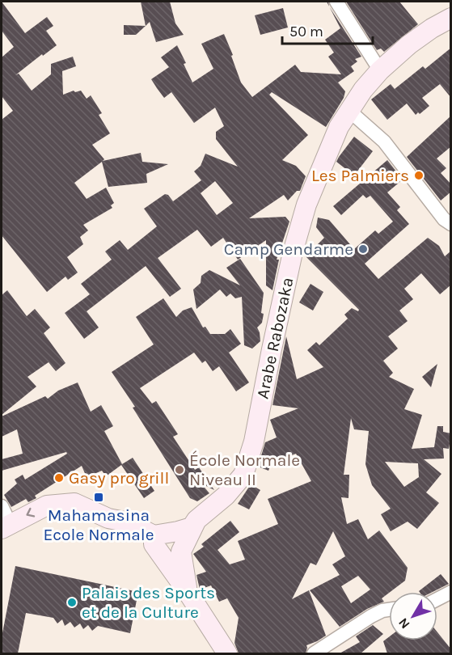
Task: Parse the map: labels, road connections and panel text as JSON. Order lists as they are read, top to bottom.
{
  "streets": {
    "street": ["Arabe Rabozaka"]
  },
  "places": {
    "other": [
      "Les Palmiers",
      "Camp Gendarme",
      "École Normale Niveau II",
      "Gasy pro grill",
      "Palais des Sports et de la Culture"
    ],
    "transit": ["Mahamasina Ecole Normale"]
  },
  "scale_bar": "50 m",
  "north": "bottom left"
}
